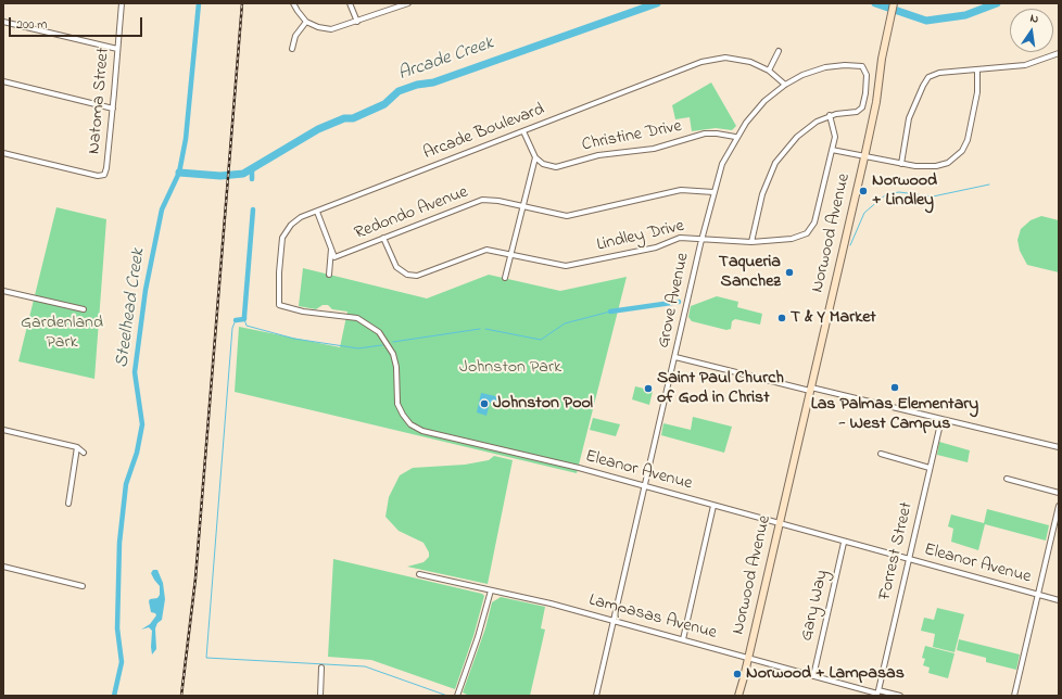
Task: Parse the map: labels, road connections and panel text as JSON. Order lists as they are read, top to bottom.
{
  "streets": {
    "main road": ["Norwood Avenue"],
    "street": [
      "Natoma Street",
      "Arcade Boulevard",
      "Christine Drive",
      "Redondo Avenue",
      "Lindley Drive",
      "Grove Avenue",
      "Eleanor Avenue",
      "Forrest Street",
      "Gary Way",
      "Lampasas Avenue"
    ]
  },
  "crossings": [
    ["Arcade Boulevard", "Grove Avenue"],
    ["Arcade Boulevard", "Eleanor Avenue"],
    ["Christine Drive", "Grove Avenue"],
    ["Redondo Avenue", "Lindley Drive"],
    ["Redondo Avenue", "Grove Avenue"],
    ["Norwood Avenue", "Eleanor Avenue"],
    ["Norwood Avenue", "Lampasas Avenue"],
    ["Lindley Drive", "Grove Avenue"],
    ["Grove Avenue", "Eleanor Avenue"],
    ["Grove Avenue", "Lampasas Avenue"],
    ["Eleanor Avenue", "Forrest Street"],
    ["Eleanor Avenue", "Gary Way"],
    ["Forrest Street", "Lampasas Avenue"],
    ["Gary Way", "Lampasas Avenue"]
  ],
  "water": ["Arcade Creek", "Steelhead Creek"],
  "parks": ["Gardenland Park", "Johnston Park"],
  "places": [
    "Norwood + Lindley",
    "Taqueria Sanchez",
    "T & Y Market",
    "Las Palmas Elementary - West Campus",
    "Saint Paul Church of God in Christ",
    "Johnston Pool",
    "Norwood + Lampasas"
  ],
  "scale_bar": "200 m",
  "north": "top"
}
